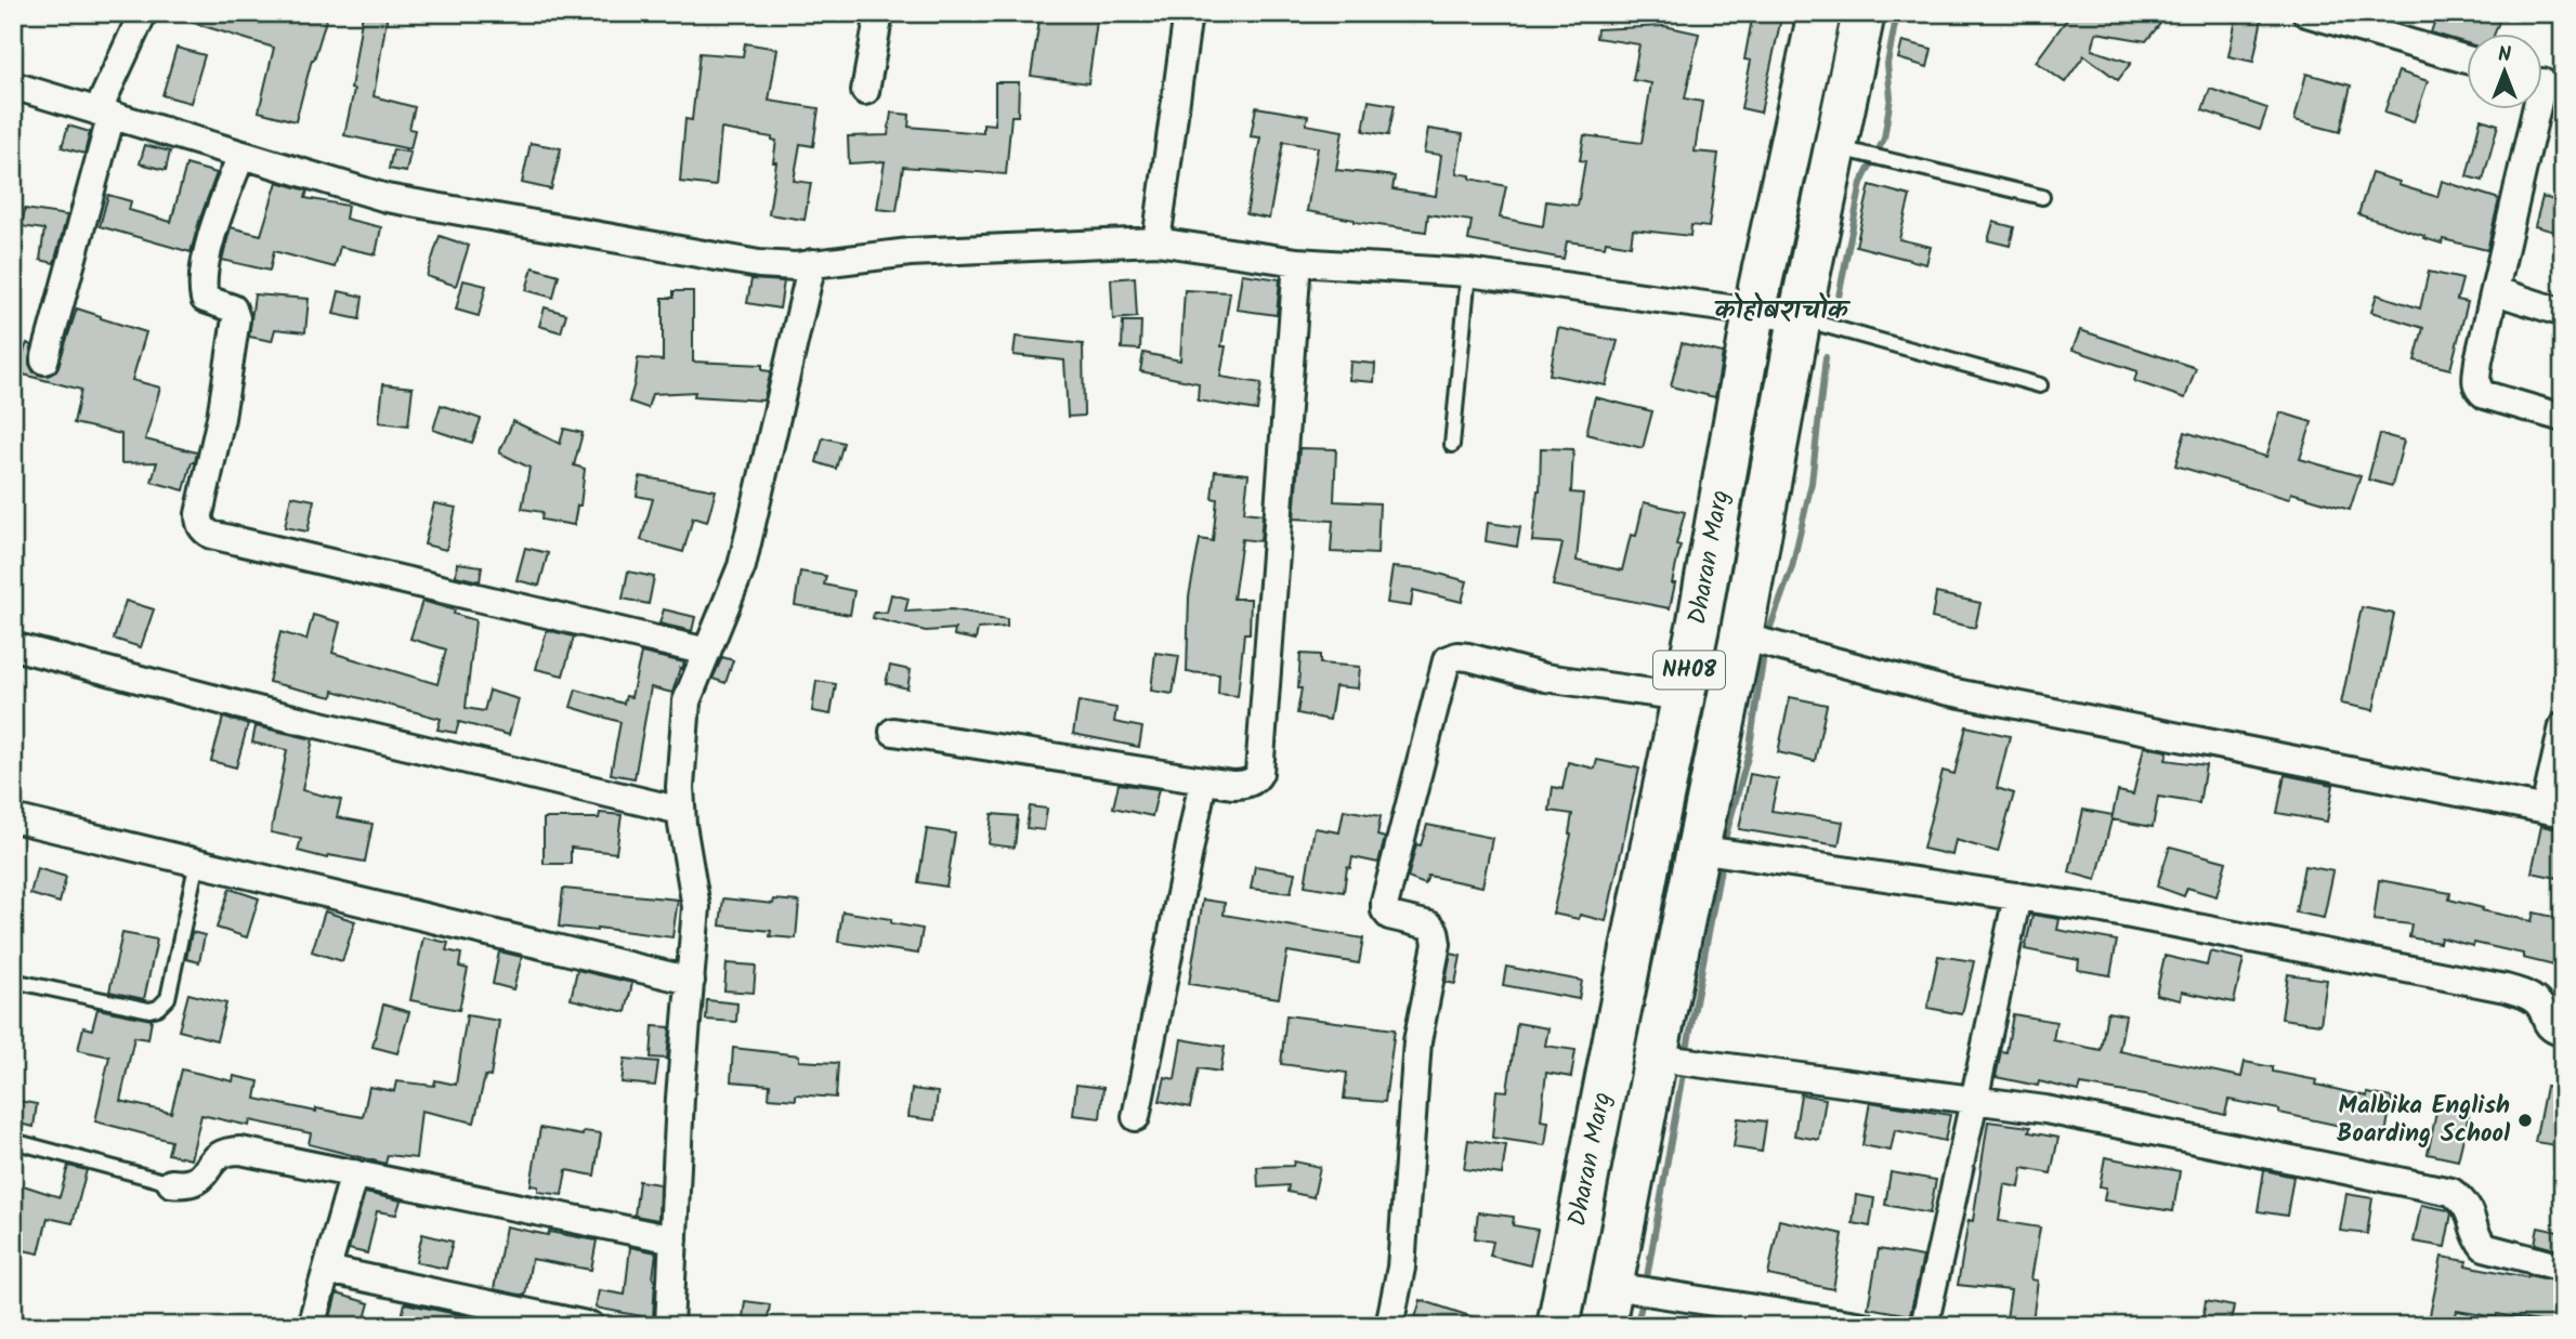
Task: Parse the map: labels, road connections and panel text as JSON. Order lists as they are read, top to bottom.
{
  "streets": {
    "main road": ["Dharan Marg", "NH08"]
  },
  "districts": ["कोहोबराचोक"],
  "places": ["Malbika English Boarding School"],
  "north": "top"
}
